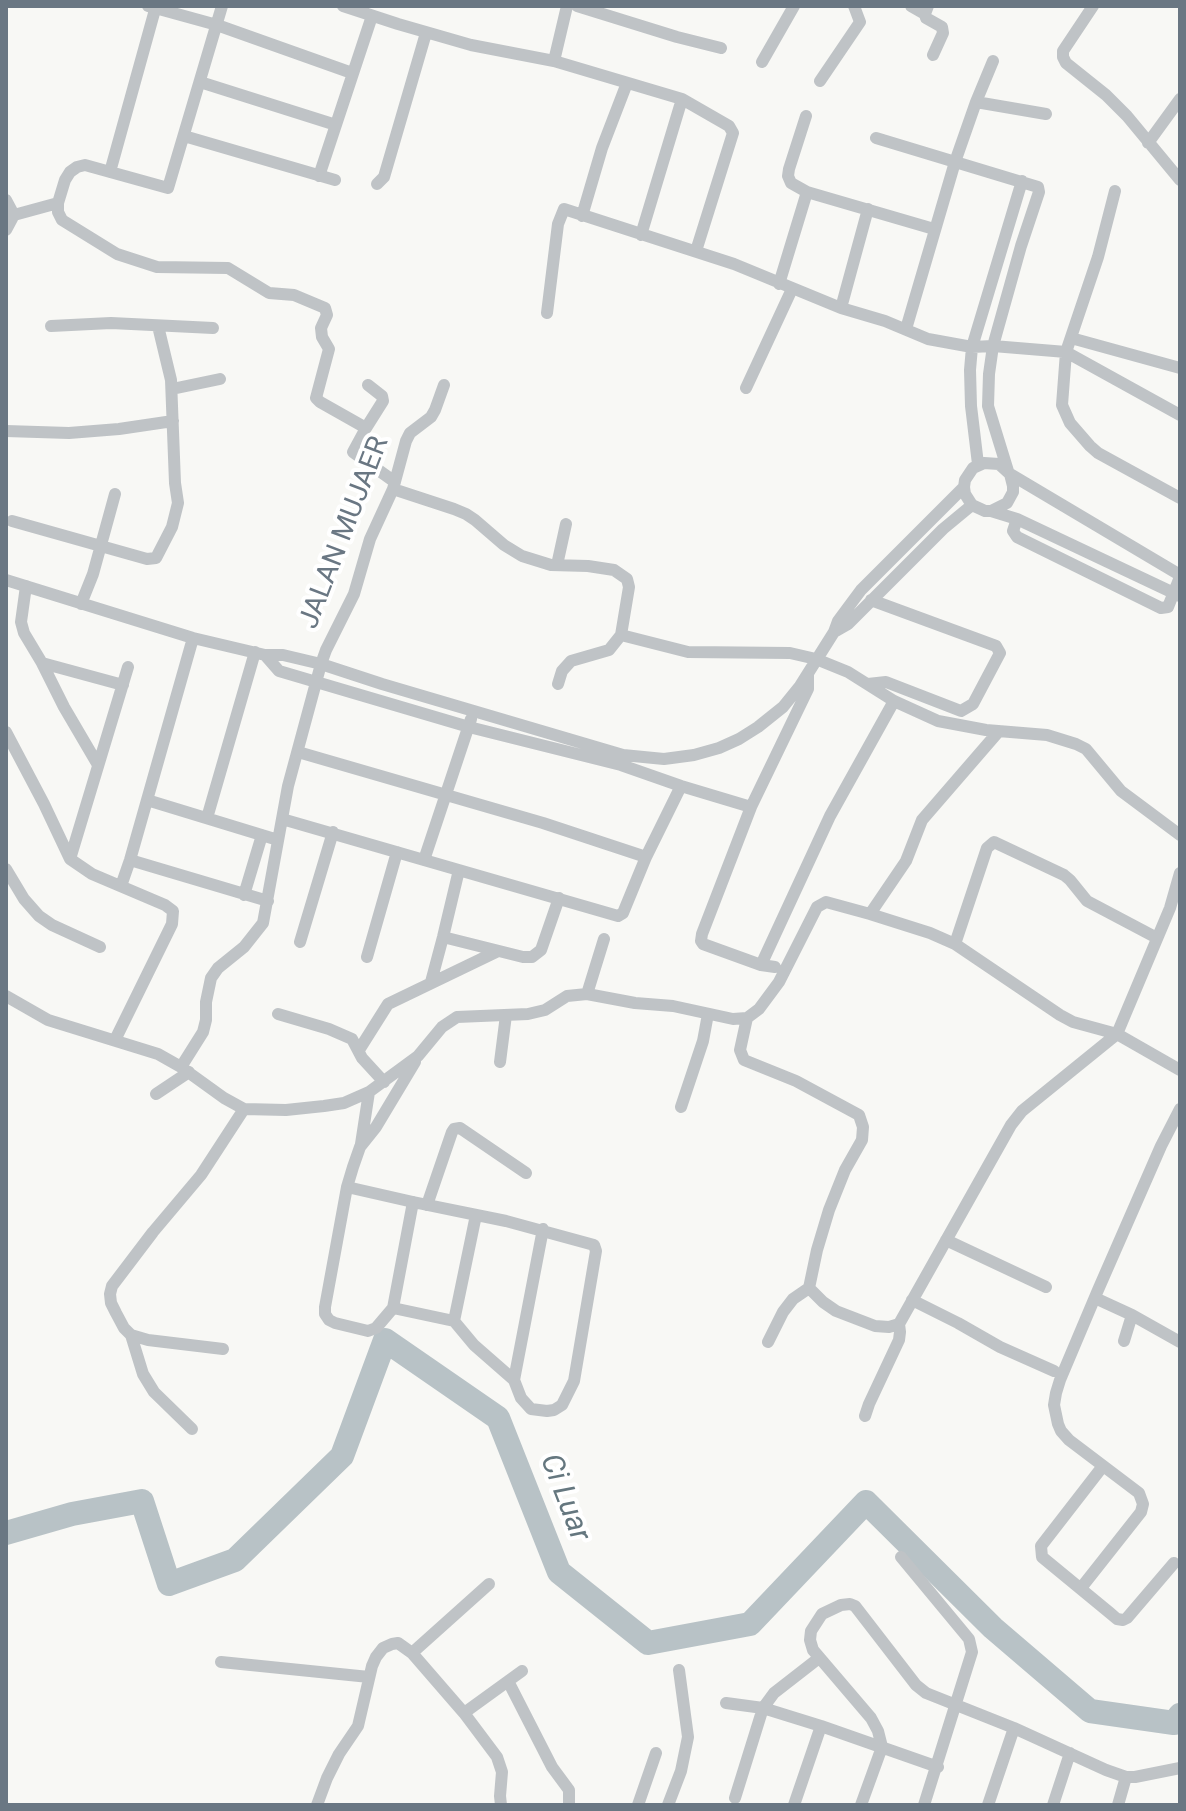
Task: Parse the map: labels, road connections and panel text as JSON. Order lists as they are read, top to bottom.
{
  "streets": {
    "street": ["JALAN MUJAER"]
  },
  "water": ["Ci Luar"]
}
